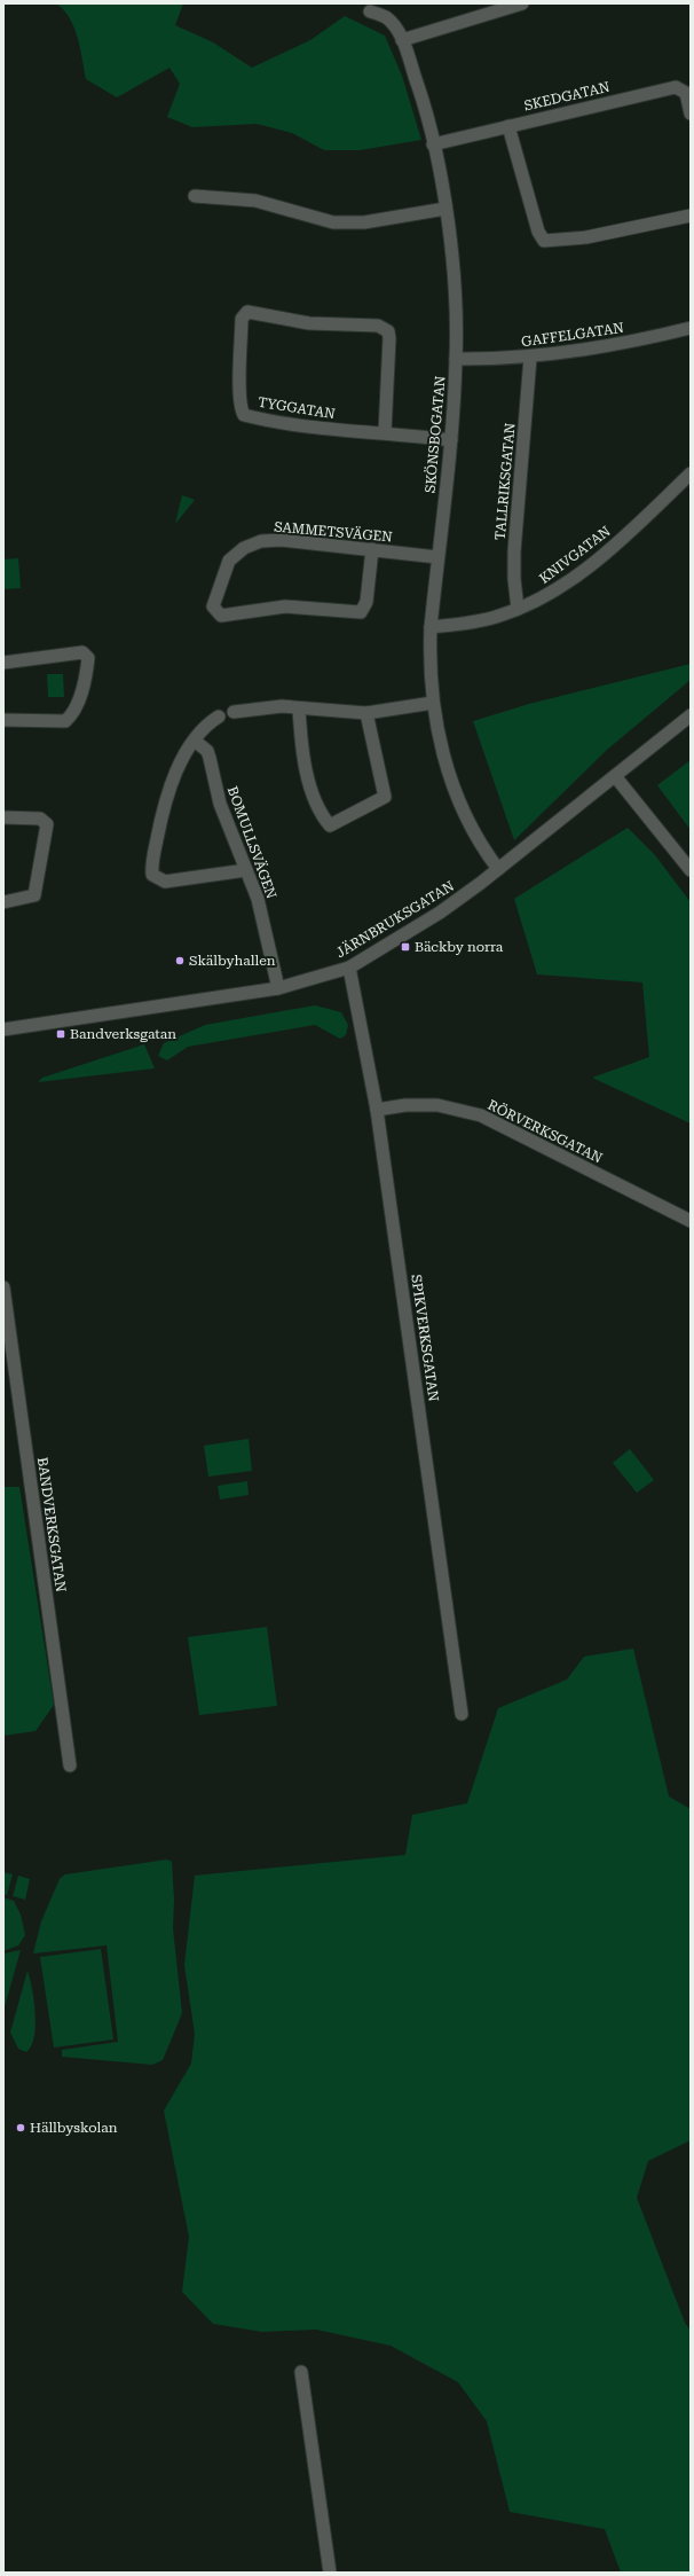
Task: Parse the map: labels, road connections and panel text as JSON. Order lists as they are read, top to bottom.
{
  "streets": {
    "street": [
      "SKEDGATAN",
      "GAFFELGATAN",
      "TYGGATAN",
      "SKÖNSBOGATAN",
      "TALLRIKSGATAN",
      "SAMMETSVÄGEN",
      "KNIVGATAN",
      "BOMULLSVÄGEN",
      "JÄRNBRUKSGATAN",
      "RÖRVERKSGATAN",
      "SPIKVERKSGATAN",
      "BANDVERKSGATAN"
    ]
  },
  "crossings": [
    ["SKEDGATAN", "SKÖNSBOGATAN"],
    ["GAFFELGATAN", "SKÖNSBOGATAN"],
    ["GAFFELGATAN", "TALLRIKSGATAN"],
    ["TYGGATAN", "SKÖNSBOGATAN"],
    ["SKÖNSBOGATAN", "SAMMETSVÄGEN"],
    ["SKÖNSBOGATAN", "KNIVGATAN"],
    ["SKÖNSBOGATAN", "JÄRNBRUKSGATAN"],
    ["TALLRIKSGATAN", "KNIVGATAN"],
    ["BOMULLSVÄGEN", "JÄRNBRUKSGATAN"],
    ["JÄRNBRUKSGATAN", "SPIKVERKSGATAN"],
    ["RÖRVERKSGATAN", "SPIKVERKSGATAN"]
  ],
  "places": {
    "transit": ["Bäckby norra", "Bandverksgatan"],
    "other": ["Skälbyhallen", "Hällbyskolan"]
  }
}
